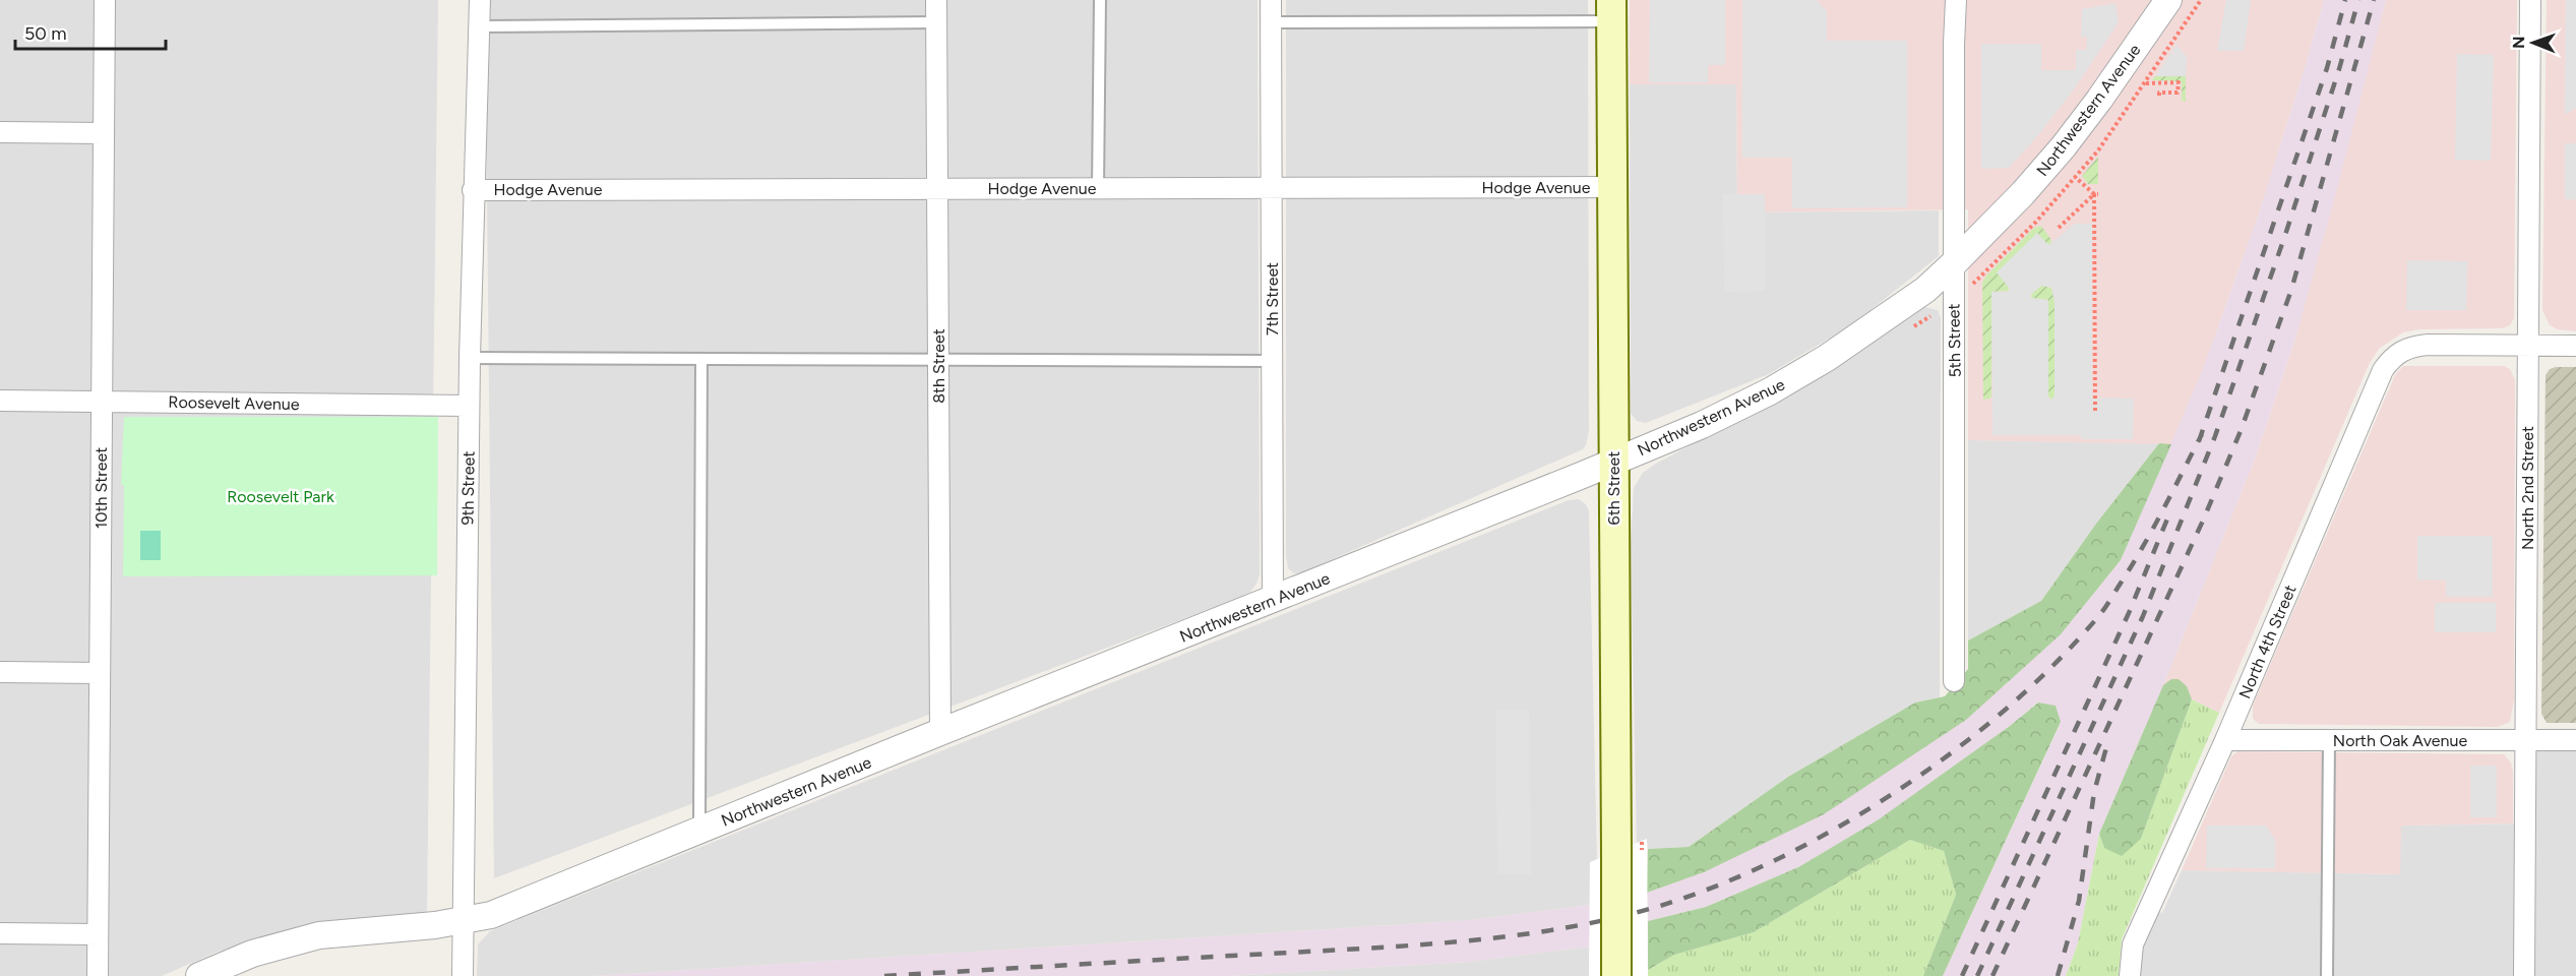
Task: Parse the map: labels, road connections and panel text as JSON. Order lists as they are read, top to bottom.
{
  "streets": {
    "main road": ["6th Street"],
    "street": [
      "Northwestern Avenue",
      "Hodge Avenue",
      "7th Street",
      "5th Street",
      "8th Street",
      "Roosevelt Avenue",
      "10th Street",
      "9th Street",
      "North 2nd Street",
      "North 4th Street",
      "North Oak Avenue"
    ]
  },
  "crossings": [
    ["Northwestern Avenue", "7th Street"],
    ["Northwestern Avenue", "5th Street"],
    ["Northwestern Avenue", "8th Street"],
    ["Northwestern Avenue", "9th Street"],
    ["Northwestern Avenue", "6th Street"],
    ["Hodge Avenue", "7th Street"],
    ["Hodge Avenue", "8th Street"],
    ["Hodge Avenue", "9th Street"],
    ["Hodge Avenue", "6th Street"],
    ["Roosevelt Avenue", "10th Street"],
    ["Roosevelt Avenue", "9th Street"],
    ["North 2nd Street", "North 4th Street"],
    ["North 2nd Street", "North Oak Avenue"],
    ["North 4th Street", "North Oak Avenue"]
  ],
  "parks": ["Roosevelt Park"],
  "scale_bar": "50 m",
  "north": "left"
}
